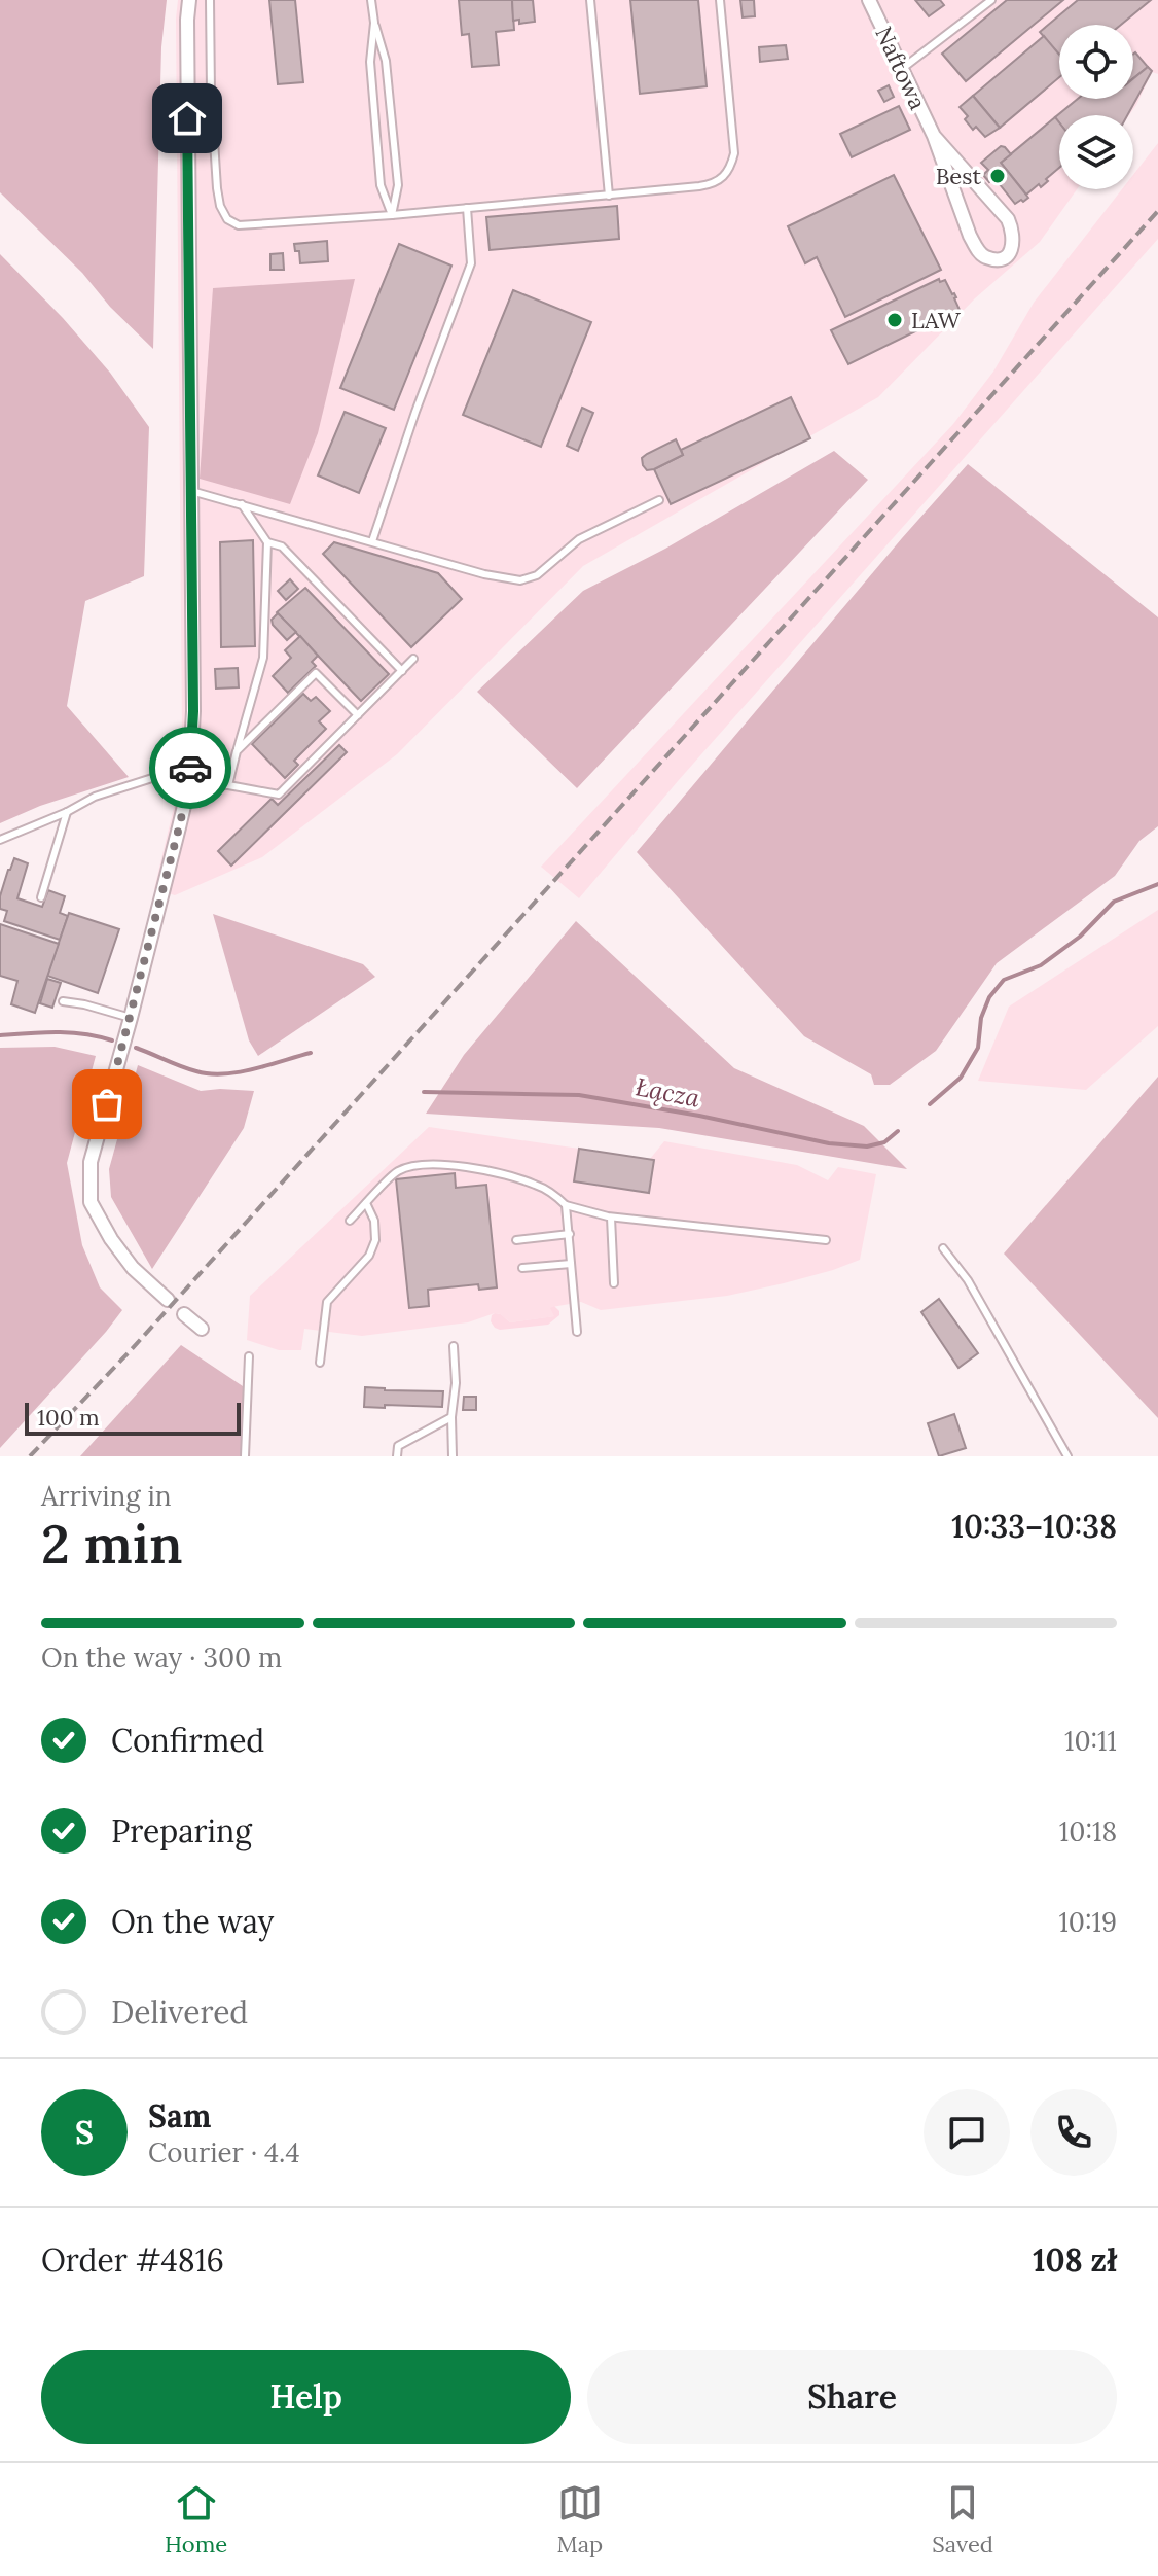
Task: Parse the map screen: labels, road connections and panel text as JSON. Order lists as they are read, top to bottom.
{
  "streets": {
    "street": ["Naftowa"]
  },
  "water": ["Łącza"],
  "places": ["Best", "LAW"],
  "scale_bar": "100 m",
  "page": {
    "scale": "100 m",
    "heading": ["2 min", "Arriving in", "10:33–10:38"],
    "panel": [
      "Sam",
      "Courier · 4.4",
      "Order #4816",
      "108 zł"
    ],
    "bar": "On the way · 300 m",
    "list": [
      ["Confirmed", "10:11"],
      ["Preparing", "10:18"],
      ["On the way", "10:19"],
      "Delivered"
    ],
    "round": "S",
    "buttons": ["Help", "Share"],
    "tabs": ["Home", "Map", "Saved"]
  }
}
